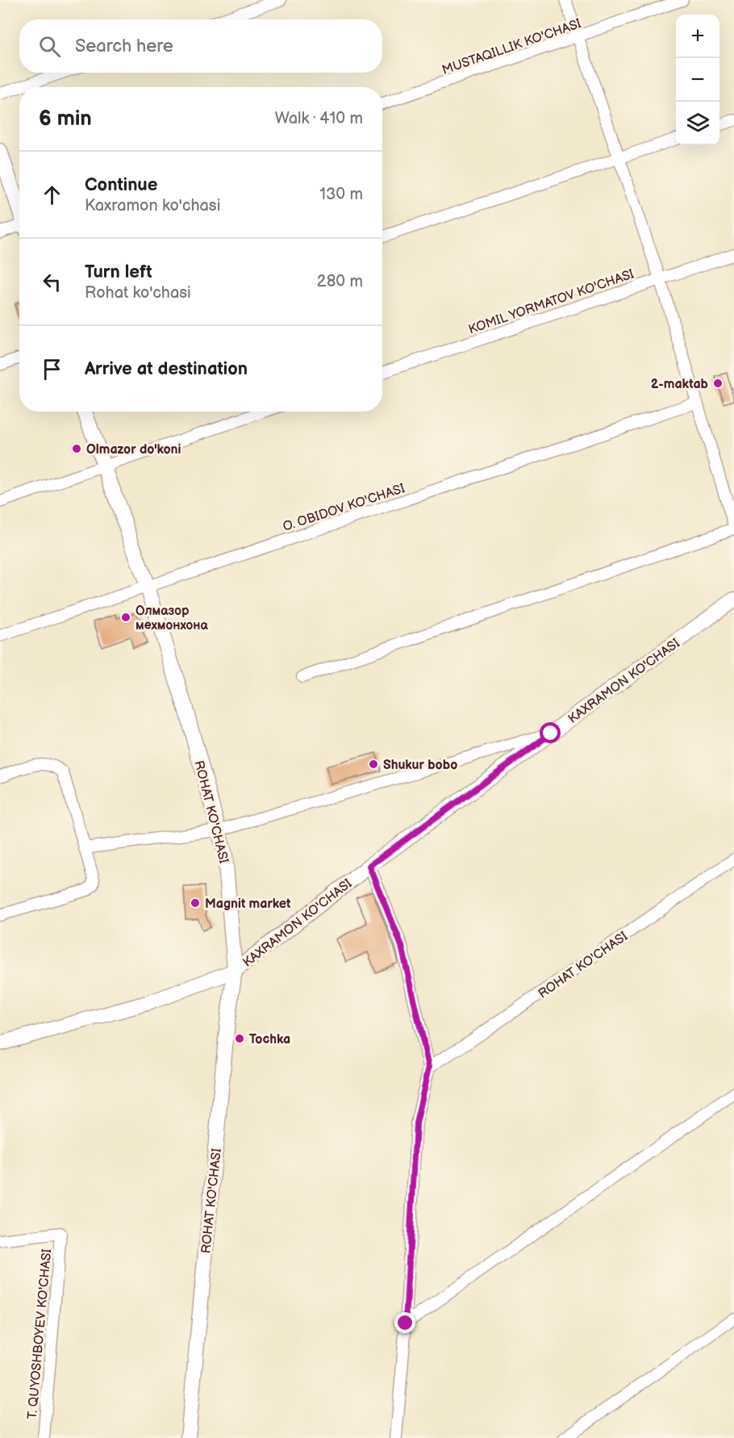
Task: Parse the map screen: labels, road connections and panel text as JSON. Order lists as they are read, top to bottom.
{
  "streets": {
    "street": [
      "MUSTAQILLIK KO'CHASI",
      "KOMIL YORMATOV KO'CHASI",
      "O. OBIDOV KO'CHASI",
      "KAXRAMON KO'CHASI",
      "ROHAT KO'CHASI",
      "T. QUYOSHBOYEV KO'CHASI"
    ]
  },
  "crossings": [
    ["O. OBIDOV KO'CHASI", "ROHAT KO'CHASI"],
    ["KAXRAMON KO'CHASI", "ROHAT KO'CHASI"]
  ],
  "places": [
    "2-maktab",
    "Olmazor do'koni",
    "Олмазор мехмонхона",
    "Shukur bobo",
    "Magnit market",
    "Tochka"
  ],
  "page": {
    "map_buttons": ["+", "−"],
    "search": "Search here",
    "heading": ["6 min", "Walk · 410 m"],
    "list": [
      ["Continue", "Kaxramon ko'chasi", "130 m"],
      ["Turn left", "Rohat ko'chasi", "280 m"],
      "Arrive at destination"
    ]
  }
}
